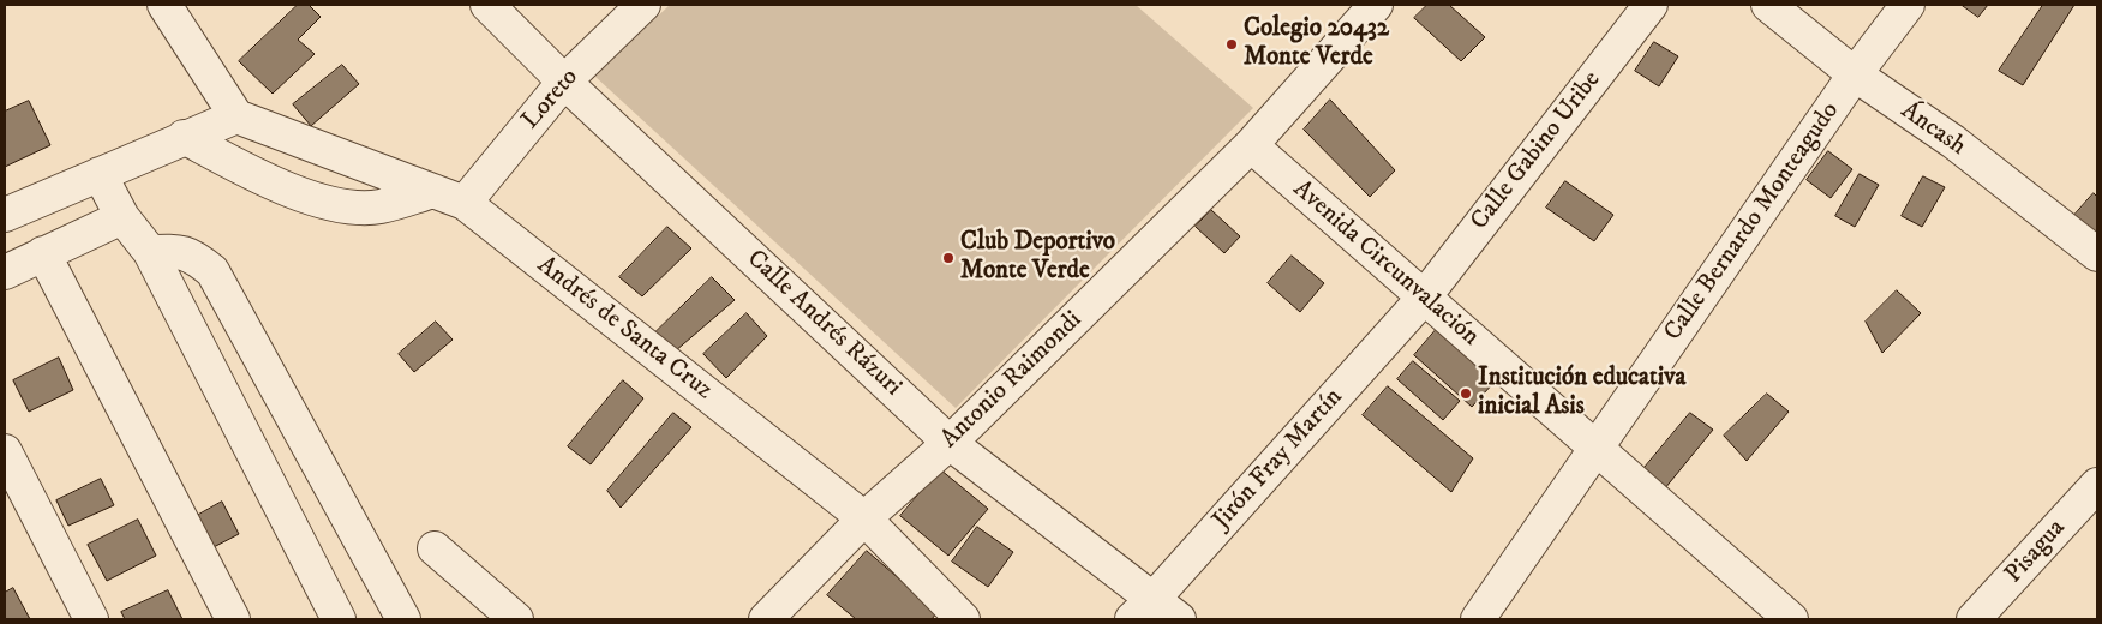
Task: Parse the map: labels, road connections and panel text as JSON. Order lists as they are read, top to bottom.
{
  "streets": {
    "street": [
      "Loreto",
      "Áncash",
      "Calle Gabino Uribe",
      "Calle Bernardo Monteagudo",
      "Avenida Circunvalación",
      "Calle Andrés Rázuri",
      "Andrés de Santa Cruz",
      "Antonio Raimondi",
      "Jirón Fray Martín",
      "Pisagua"
    ]
  },
  "crossings": [
    ["Loreto", "Calle Andrés Rázuri"],
    ["Loreto", "Andrés de Santa Cruz"],
    ["Áncash", "Calle Bernardo Monteagudo"],
    ["Calle Gabino Uribe", "Avenida Circunvalación"],
    ["Calle Gabino Uribe", "Jirón Fray Martín"],
    ["Calle Bernardo Monteagudo", "Avenida Circunvalación"],
    ["Avenida Circunvalación", "Antonio Raimondi"],
    ["Avenida Circunvalación", "Jirón Fray Martín"],
    ["Calle Andrés Rázuri", "Antonio Raimondi"],
    ["Calle Andrés Rázuri", "Jirón Fray Martín"],
    ["Andrés de Santa Cruz", "Antonio Raimondi"]
  ],
  "places": ["Colegio 20432 Monte Verde", "Club Deportivo Monte Verde", "Institución educativa inicial Asis"]
}
